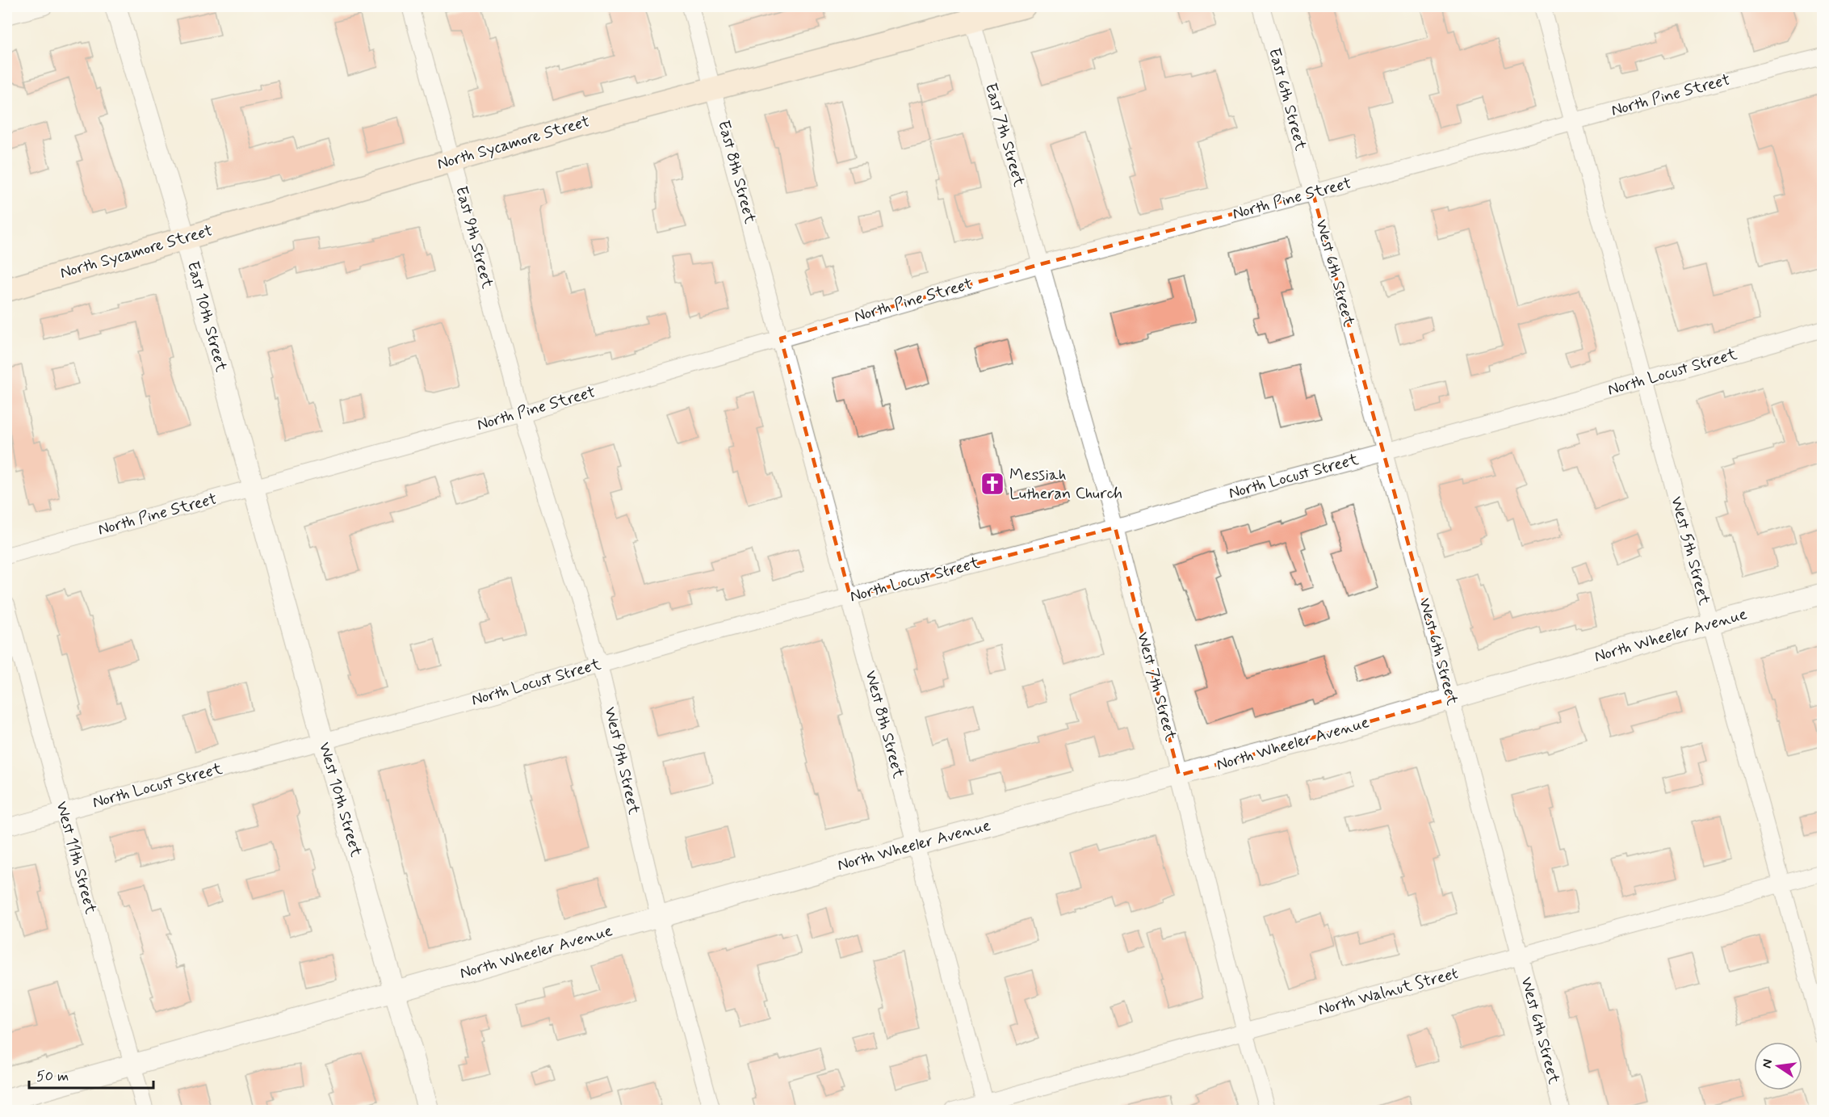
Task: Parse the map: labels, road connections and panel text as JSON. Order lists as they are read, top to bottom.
{
  "streets": {
    "main road": ["North Sycamore Street"],
    "street": [
      "North Pine Street",
      "East 6th Street",
      "East 7th Street",
      "East 8th Street",
      "East 9th Street",
      "West 6th Street",
      "East 10th Street",
      "North Locust Street",
      "West 5th Street",
      "North Wheeler Avenue",
      "West 7th Street",
      "West 8th Street",
      "West 9th Street",
      "West 10th Street",
      "West 11th Street",
      "North Walnut Street"
    ]
  },
  "crossings": [
    ["North Pine Street", "East 6th Street"],
    ["North Pine Street", "East 7th Street"],
    ["North Pine Street", "East 8th Street"],
    ["North Pine Street", "East 9th Street"],
    ["North Pine Street", "West 6th Street"],
    ["North Pine Street", "East 10th Street"],
    ["North Pine Street", "West 5th Street"],
    ["North Pine Street", "West 7th Street"],
    ["North Pine Street", "West 8th Street"],
    ["North Pine Street", "West 9th Street"],
    ["North Pine Street", "West 10th Street"],
    ["East 6th Street", "West 6th Street"],
    ["East 7th Street", "North Sycamore Street"],
    ["East 7th Street", "West 7th Street"],
    ["North Sycamore Street", "East 8th Street"],
    ["North Sycamore Street", "East 9th Street"],
    ["North Sycamore Street", "East 10th Street"],
    ["East 8th Street", "West 8th Street"],
    ["East 9th Street", "West 9th Street"],
    ["West 6th Street", "North Locust Street"],
    ["West 6th Street", "North Wheeler Avenue"],
    ["West 6th Street", "North Walnut Street"],
    ["East 10th Street", "West 10th Street"],
    ["North Locust Street", "West 5th Street"],
    ["North Locust Street", "West 7th Street"],
    ["North Locust Street", "West 8th Street"],
    ["North Locust Street", "West 9th Street"],
    ["North Locust Street", "West 10th Street"],
    ["North Locust Street", "West 11th Street"],
    ["West 5th Street", "North Wheeler Avenue"],
    ["West 5th Street", "North Walnut Street"],
    ["North Wheeler Avenue", "West 7th Street"],
    ["North Wheeler Avenue", "West 8th Street"],
    ["North Wheeler Avenue", "West 9th Street"],
    ["North Wheeler Avenue", "West 10th Street"],
    ["North Wheeler Avenue", "West 11th Street"],
    ["West 7th Street", "North Walnut Street"],
    ["West 8th Street", "North Walnut Street"]
  ],
  "places": {
    "church": ["Messiah Lutheran Church"]
  },
  "scale_bar": "50 m",
  "north": "left"
}
